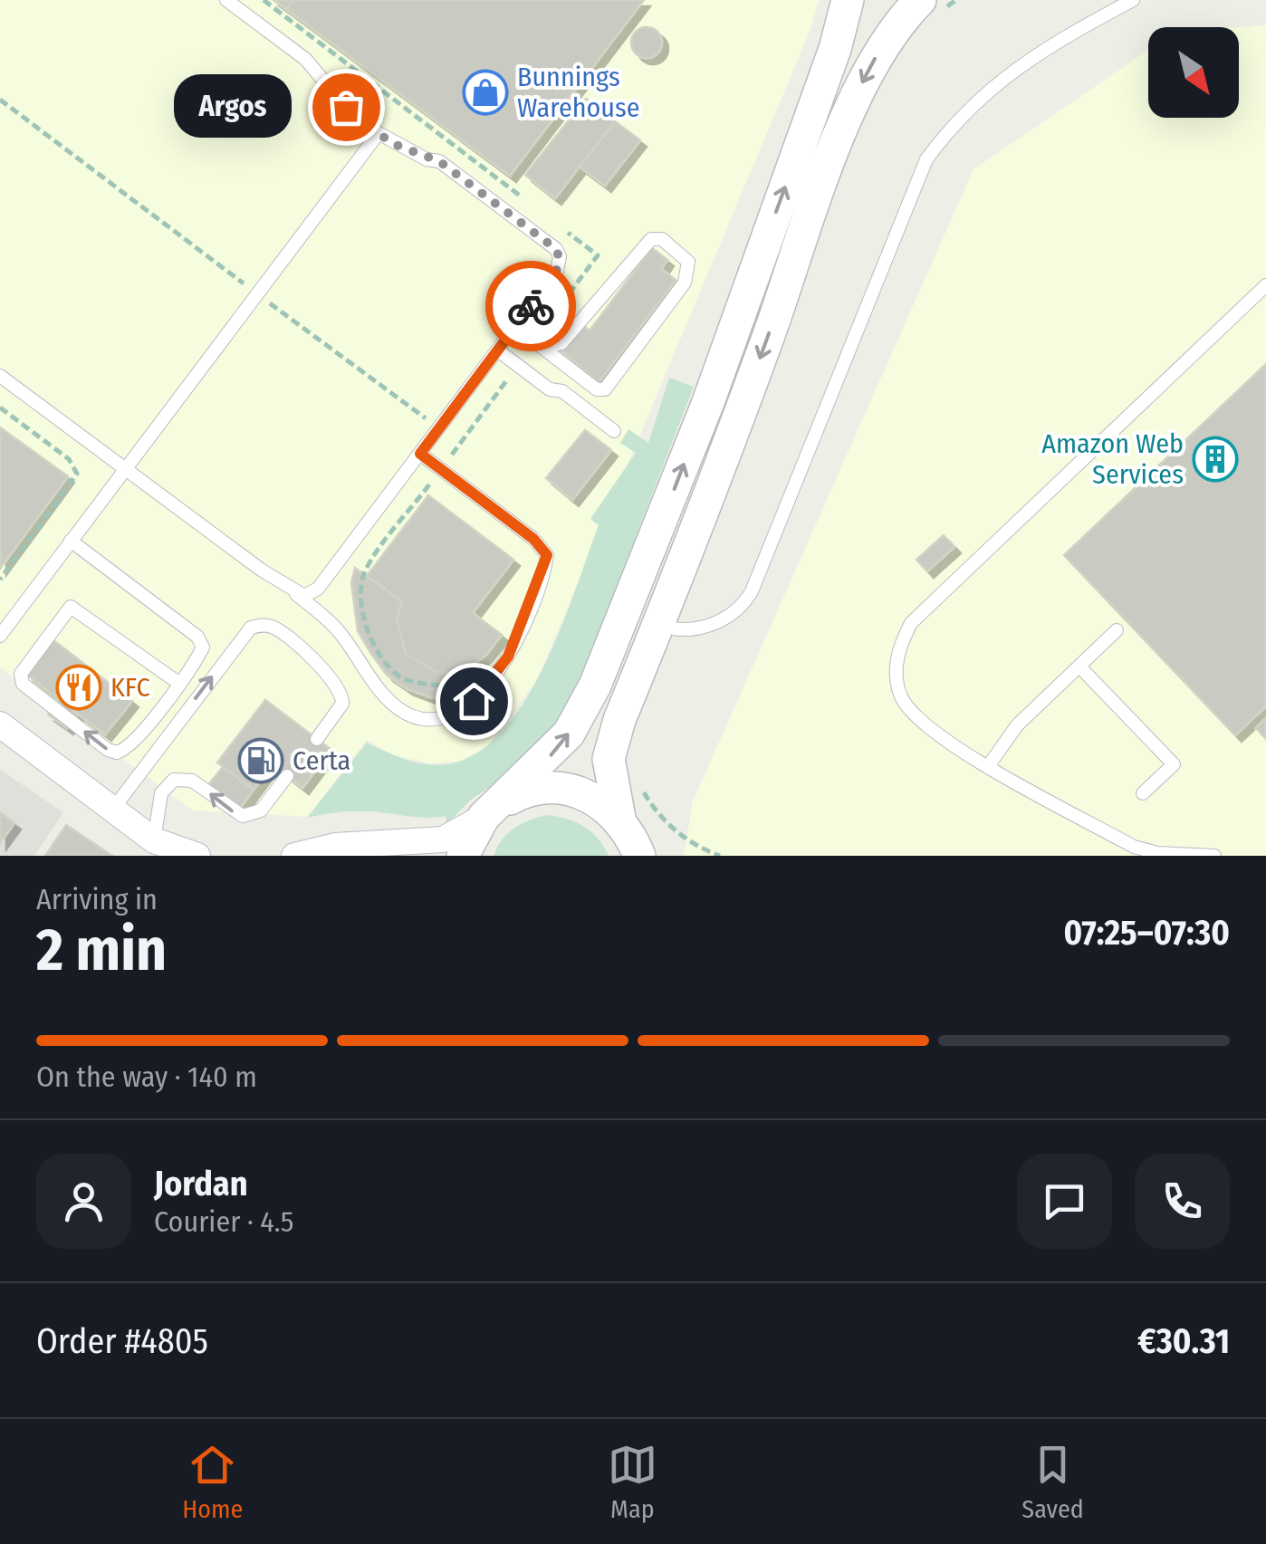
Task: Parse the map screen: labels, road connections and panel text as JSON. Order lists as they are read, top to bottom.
{
  "places": {
    "shop": ["Bunnings Warehouse"],
    "other": ["Argos"],
    "building": ["Amazon Web Services"],
    "restaurant": ["KFC"],
    "fuel station": ["Certa"]
  },
  "north": "bottom right",
  "page": {
    "bubble": "Argos",
    "heading": ["2 min", "Arriving in", "07:25–07:30"],
    "panel": [
      "Jordan",
      "Courier · 4.5",
      "Order #4805",
      "€30.31"
    ],
    "bar": "On the way · 140 m",
    "tabs": ["Home", "Map", "Saved"]
  }
}
